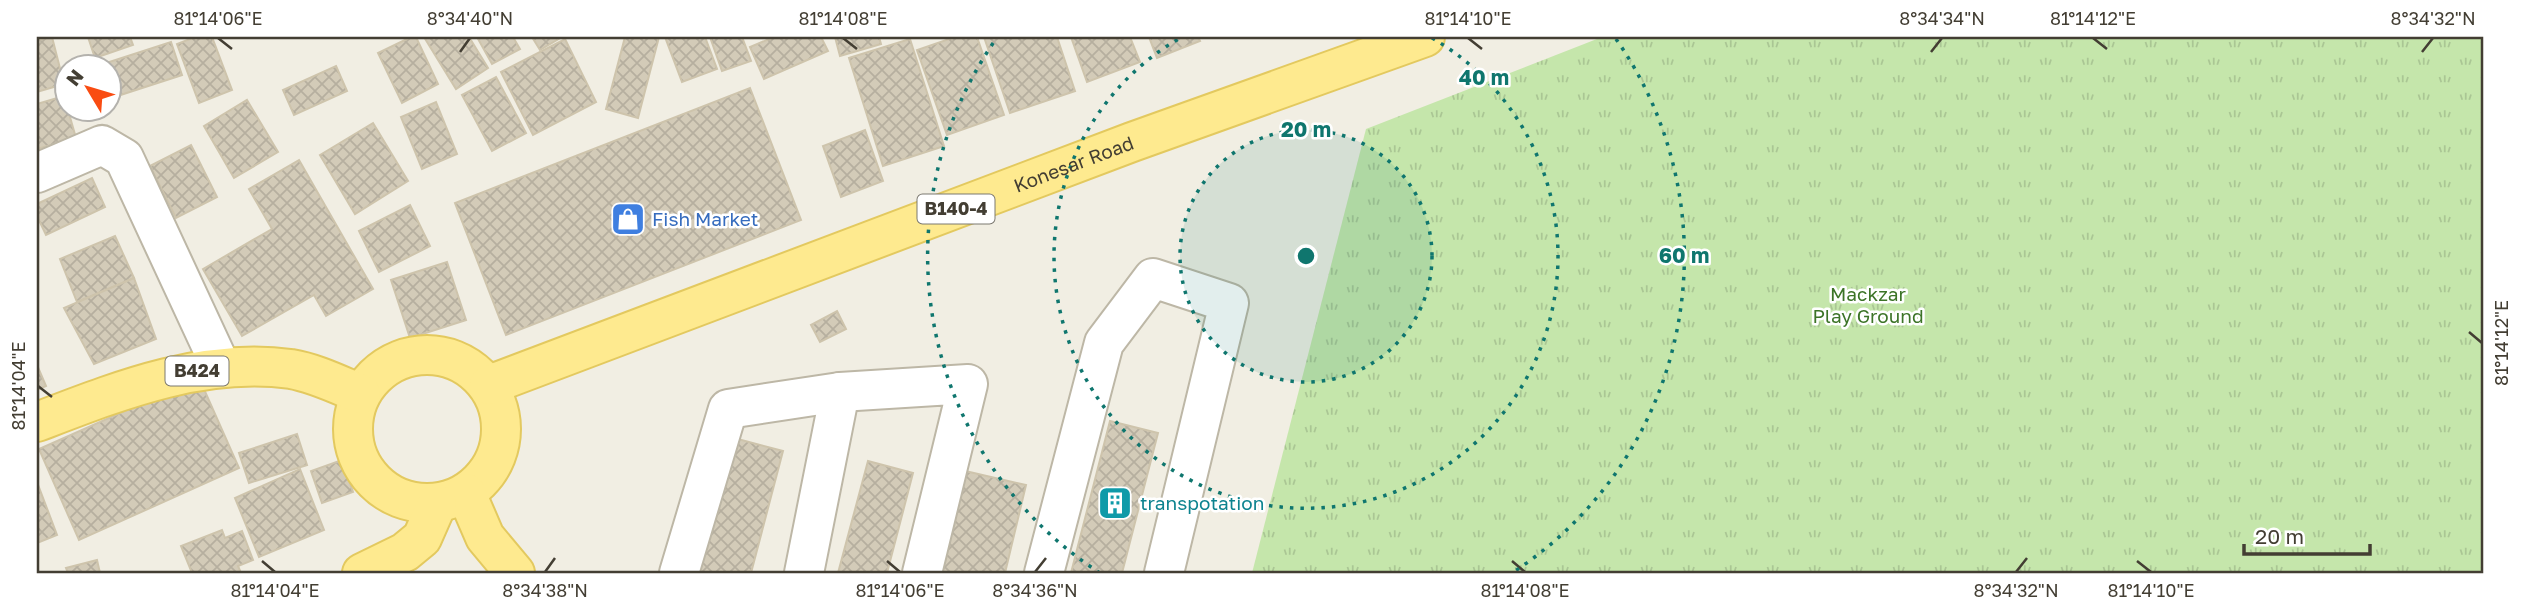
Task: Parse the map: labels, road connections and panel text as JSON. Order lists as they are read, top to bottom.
{
  "streets": {
    "main road": ["Konesar Road", "B140-4", "B424"]
  },
  "crossings": [
    ["Konesar Road", "B424"]
  ],
  "parks": ["Mackzar Play Ground"],
  "places": {
    "shop": ["Fish Market"],
    "building": ["transpotation"]
  },
  "scale_bar": "20 m",
  "north": "top left",
  "coordinates": [
    "81°14'06\"E",
    "8°34'40\"N",
    "81°14'08\"E",
    "81°14'10\"E",
    "8°34'34\"N",
    "81°14'12\"E",
    "8°34'32\"N",
    "81°14'04\"E",
    "8°34'38\"N",
    "8°34'36\"N"
  ],
  "rings": ["40 m", "20 m", "60 m"]
}
